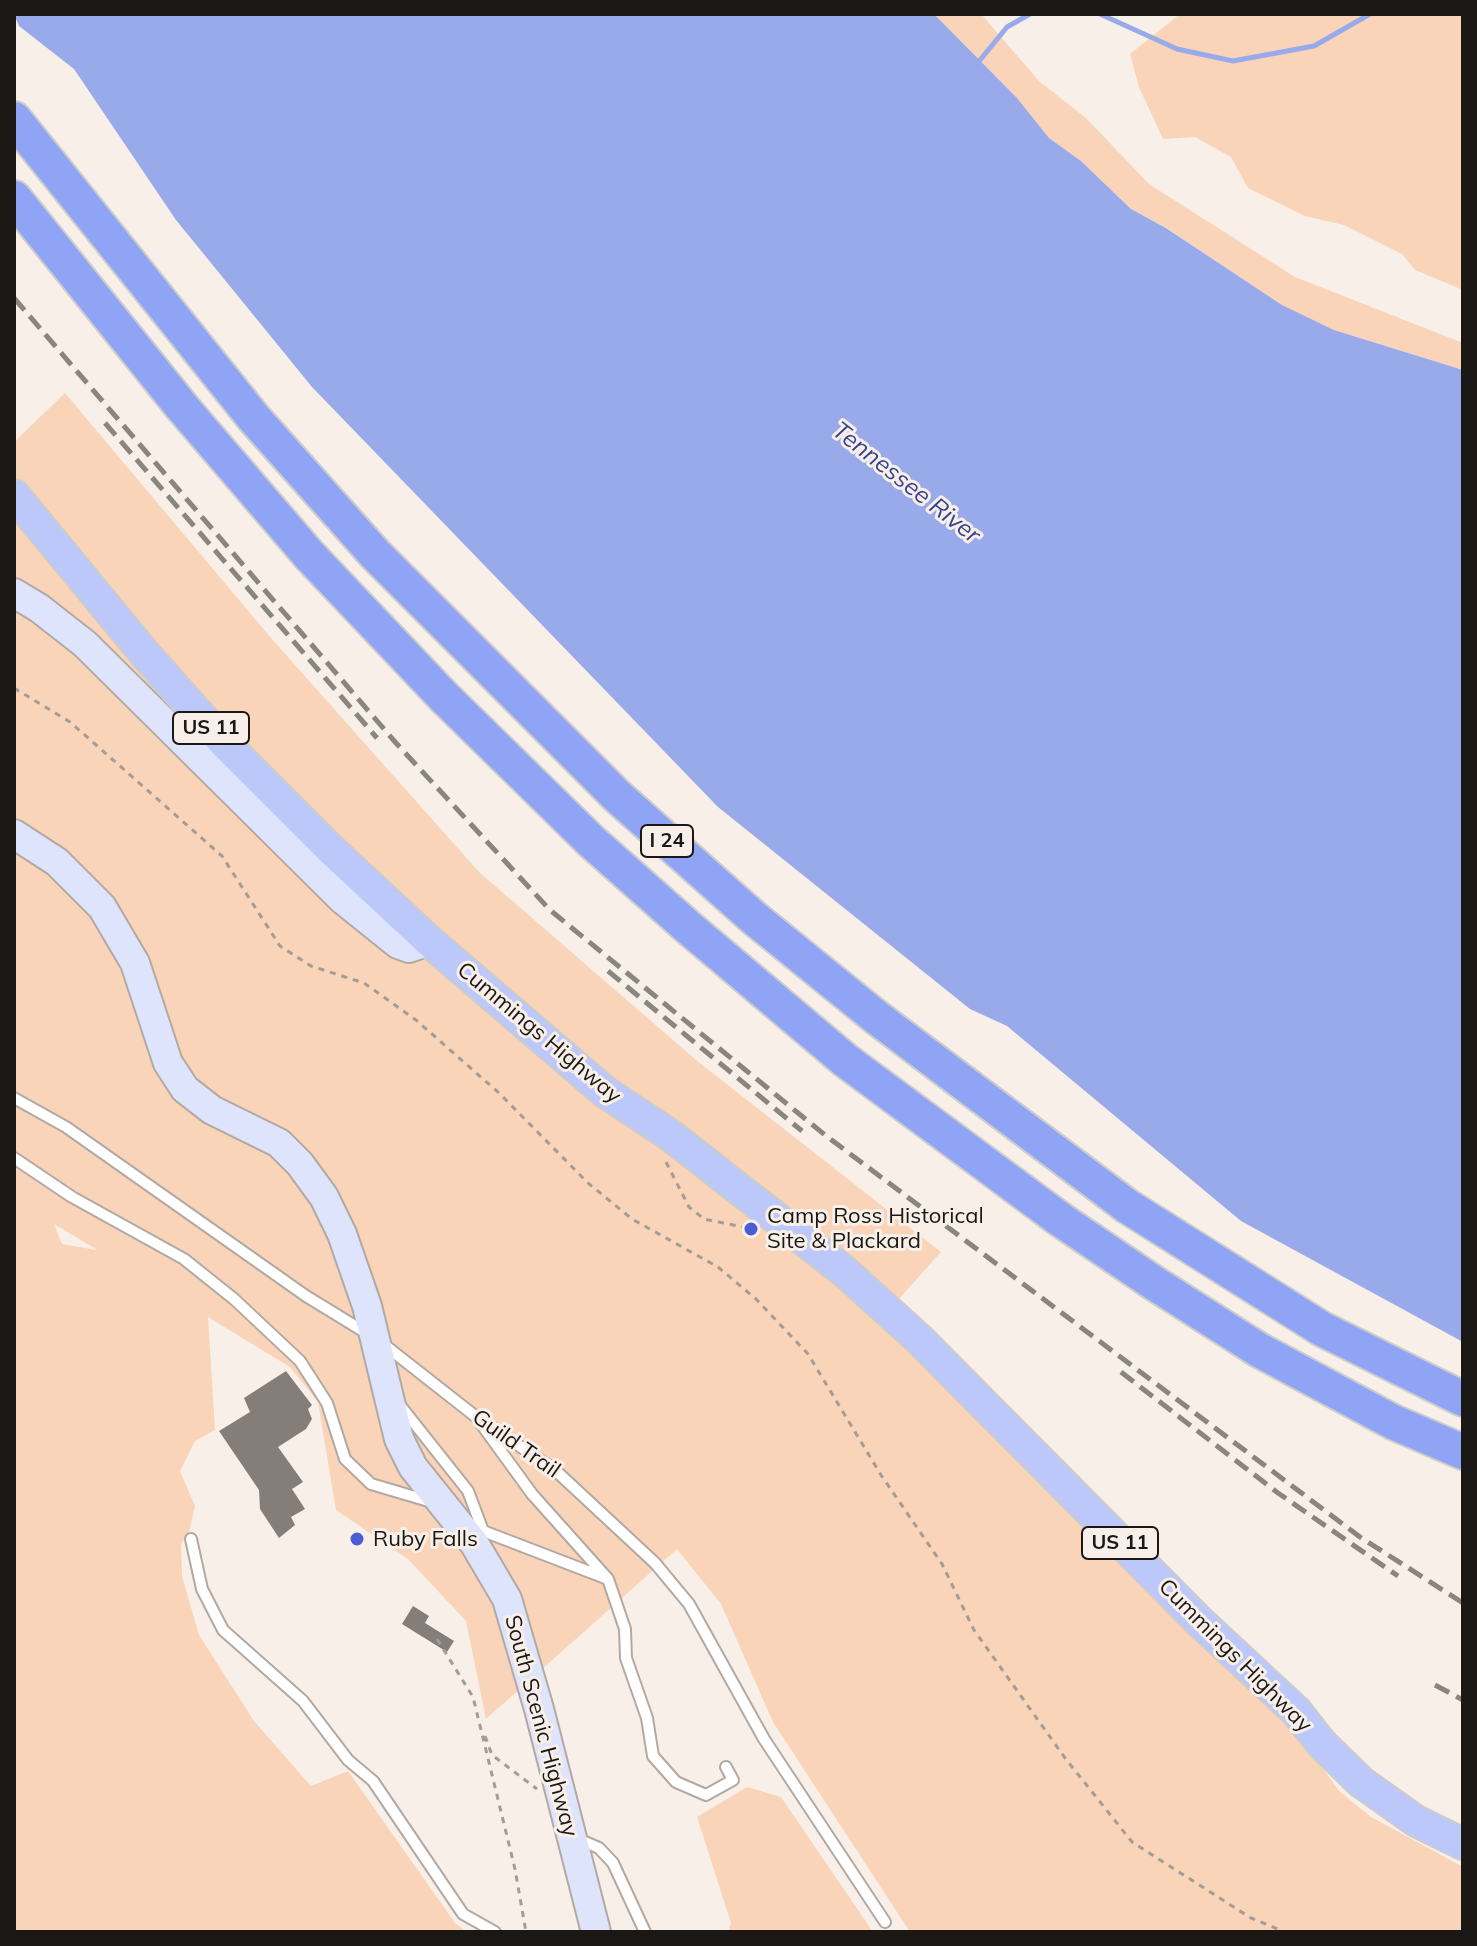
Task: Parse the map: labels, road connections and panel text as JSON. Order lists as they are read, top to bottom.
{
  "streets": {
    "highway": ["I 24"],
    "main road": ["US 11", "Cummings Highway", "South Scenic Highway"],
    "lane": ["Guild Trail"]
  },
  "crossings": [
    ["Guild Trail", "South Scenic Highway"]
  ],
  "water": ["Tennessee River"],
  "places": ["Camp Ross Historical Site & Plackard", "Ruby Falls"]
}
